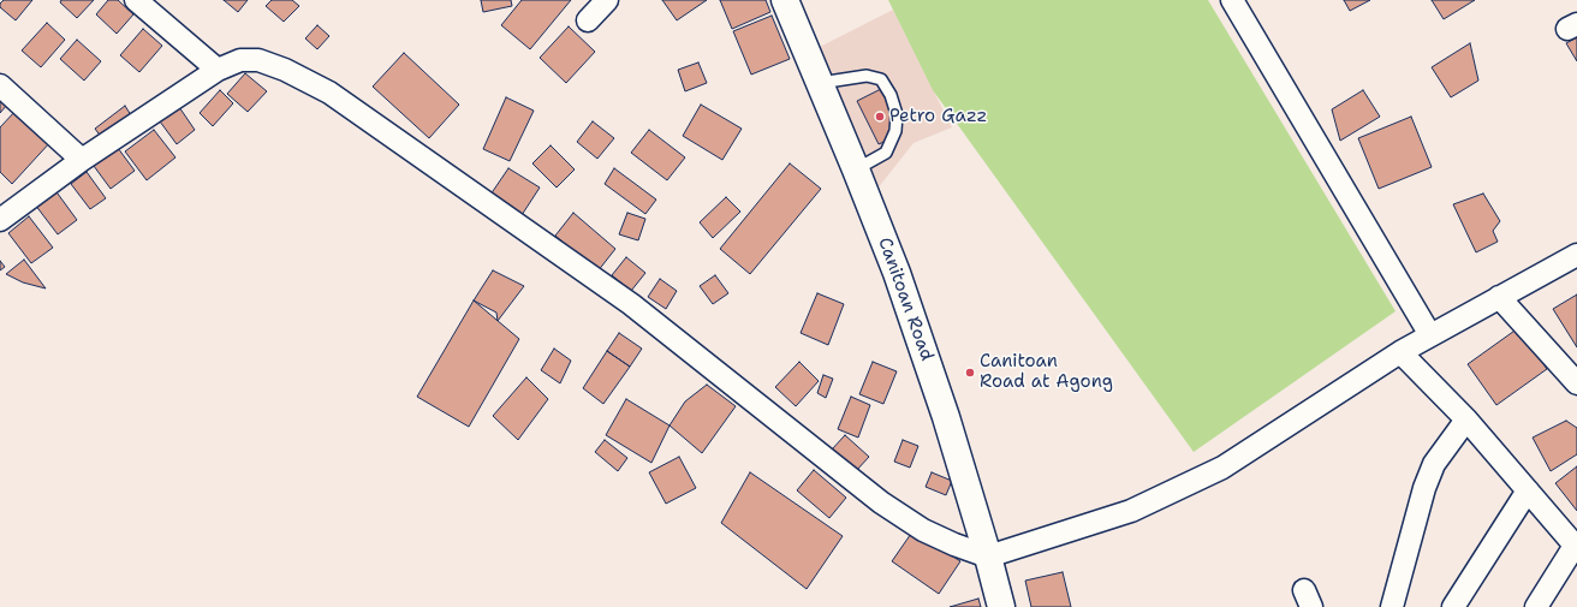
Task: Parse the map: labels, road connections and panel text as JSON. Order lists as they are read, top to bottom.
{
  "streets": {
    "main road": ["Canitoan Road"]
  },
  "places": ["Petro Gazz", "Canitoan Road at Agong"]
}
